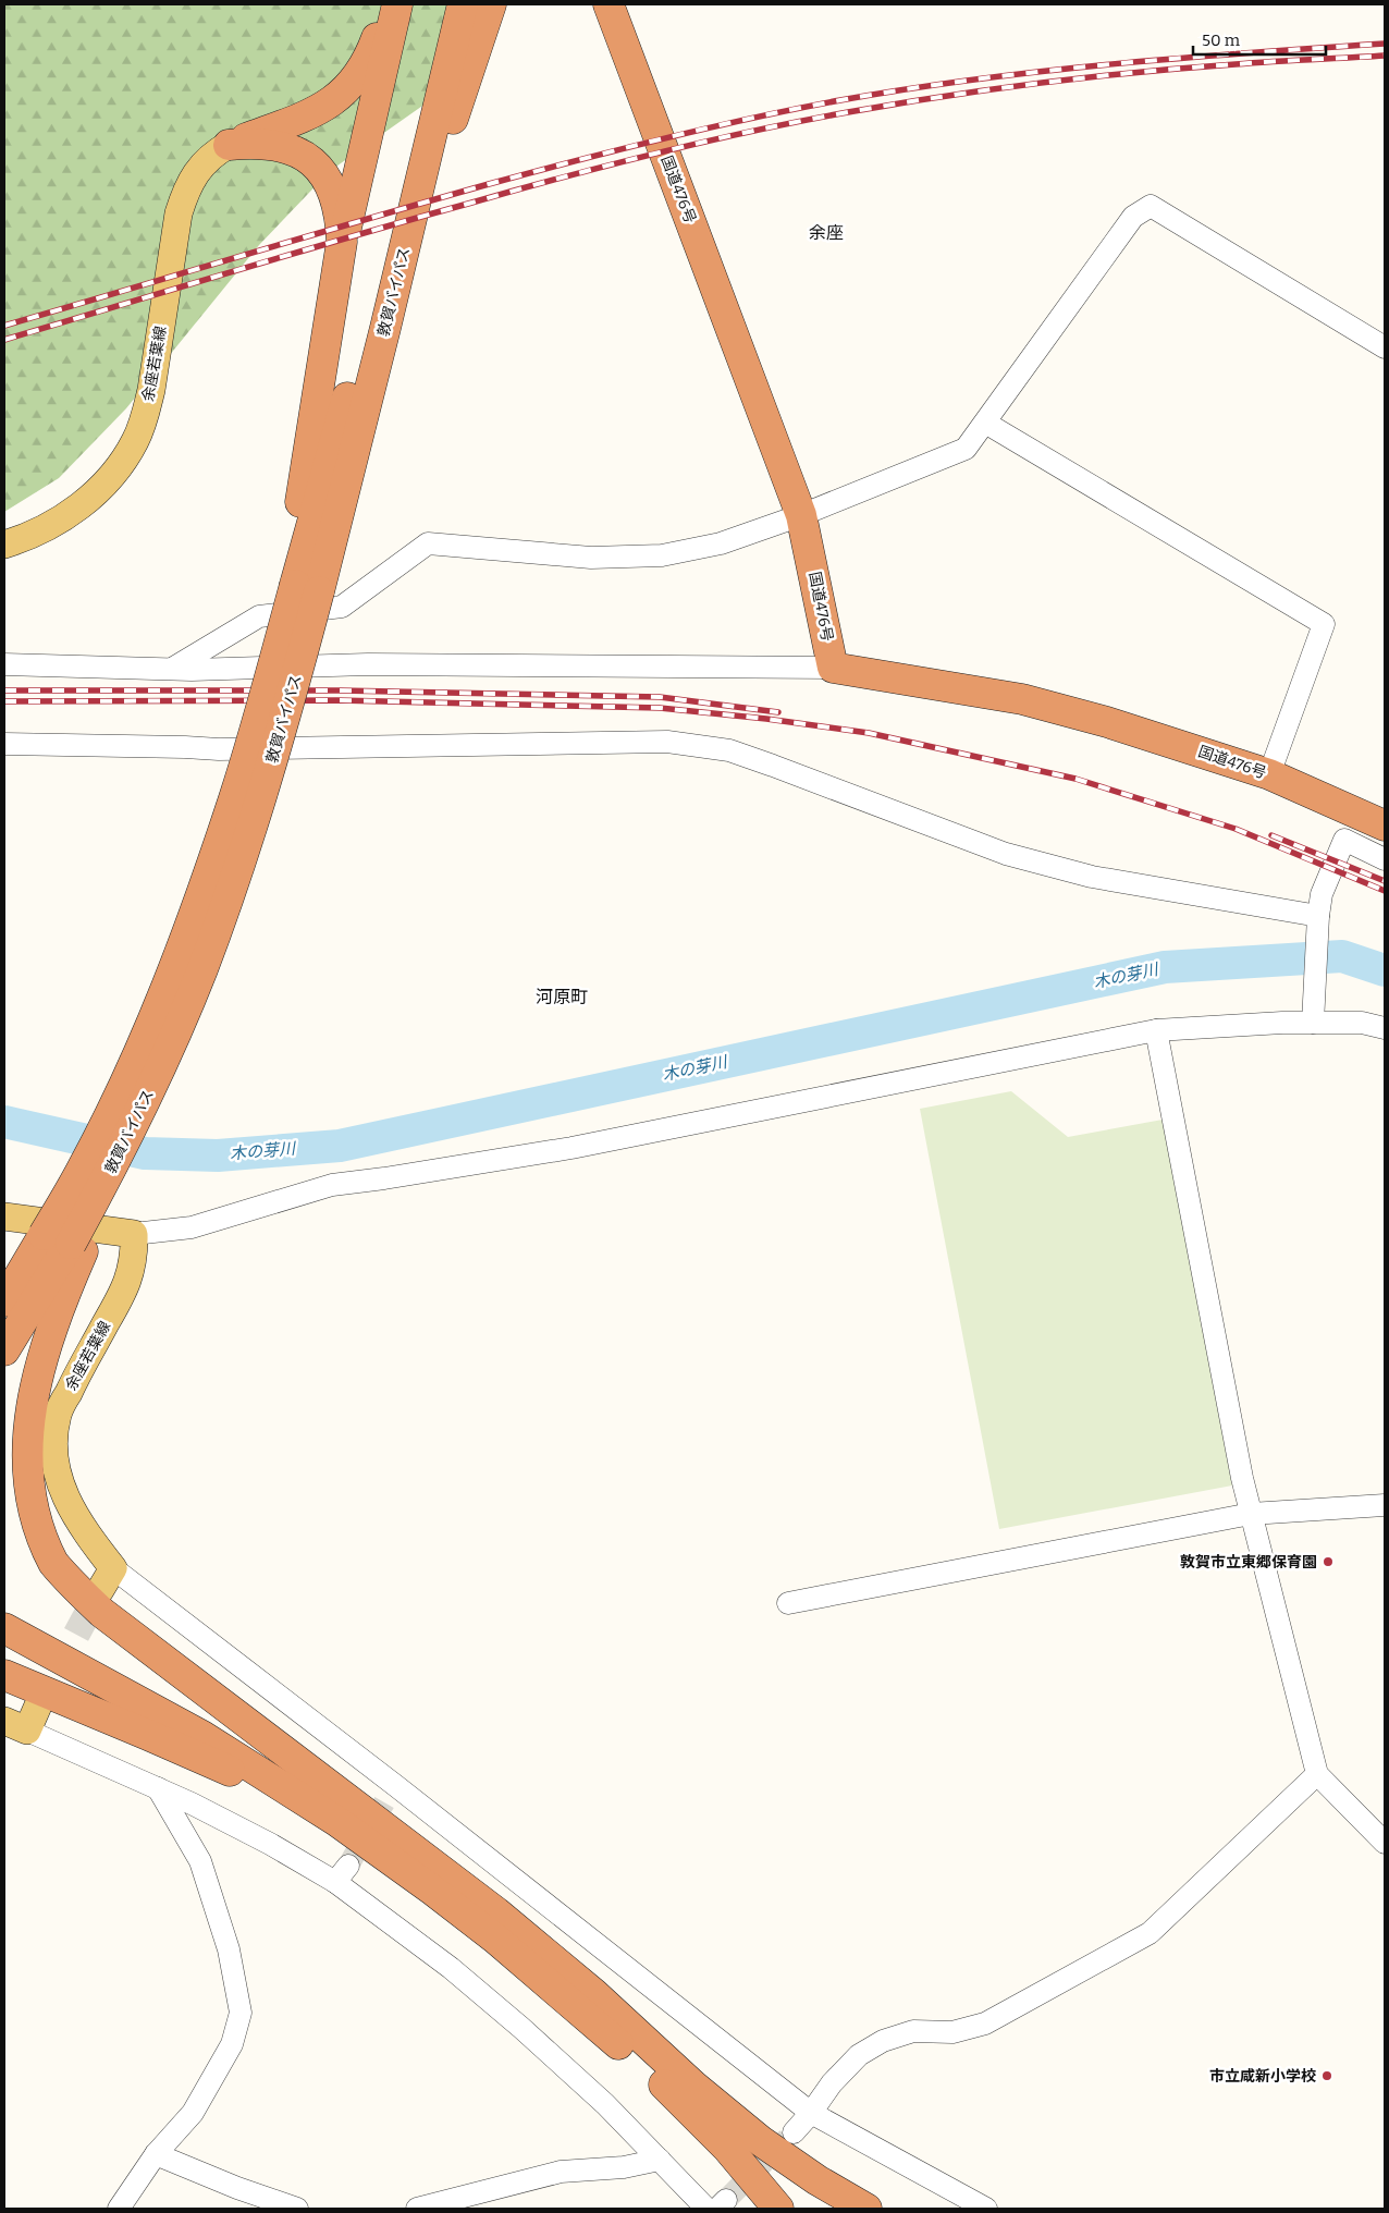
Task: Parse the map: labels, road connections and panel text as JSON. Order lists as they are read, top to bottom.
{
  "streets": {
    "highway": ["国道476号", "敦賀バイパス"],
    "main road": ["余座若葉線"]
  },
  "districts": ["余座", "河原町"],
  "water": ["木の芽川"],
  "places": ["敦賀市立東郷保育園", "市立咸新小学校"],
  "scale_bar": "50 m"
}
